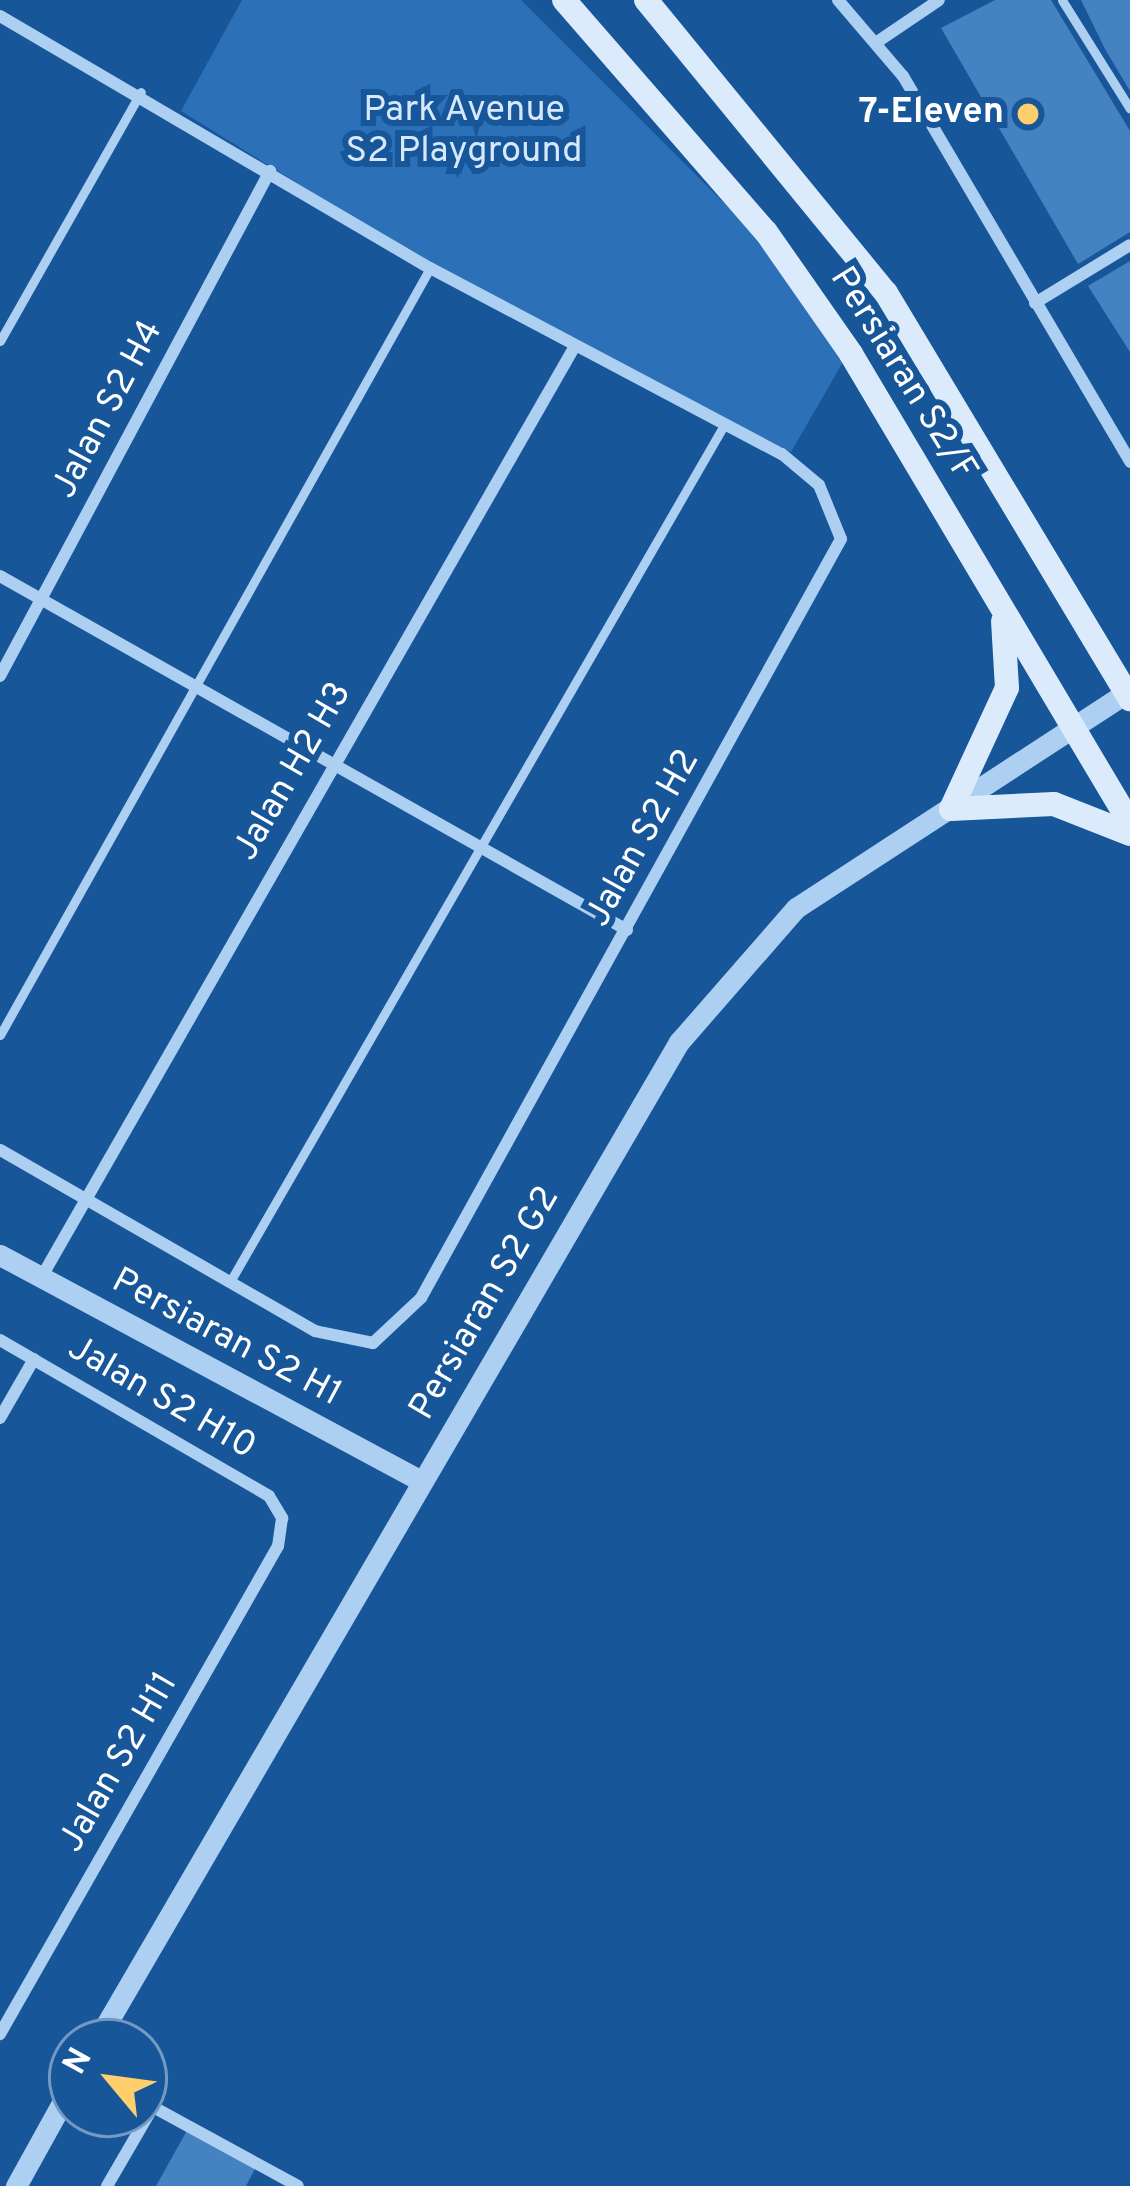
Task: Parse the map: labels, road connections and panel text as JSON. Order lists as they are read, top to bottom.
{
  "streets": {
    "main road": ["Persiaran S2/F"],
    "street": [
      "Jalan S2 H4",
      "Jalan H2 H3",
      "Jalan S2 H2",
      "Persiaran S2 G2",
      "Persiaran S2 H1",
      "Jalan S2 H10",
      "Jalan S2 H11"
    ]
  },
  "crossings": [
    ["Persiaran S2/F", "Persiaran S2 G2"],
    ["Jalan H2 H3", "Persiaran S2 H1"],
    ["Persiaran S2 G2", "Persiaran S2 H1"],
    ["Jalan S2 H10", "Jalan S2 H11"]
  ],
  "parks": ["Park Avenue S2 Playground"],
  "places": ["7-Eleven"],
  "north": "top left"
}
